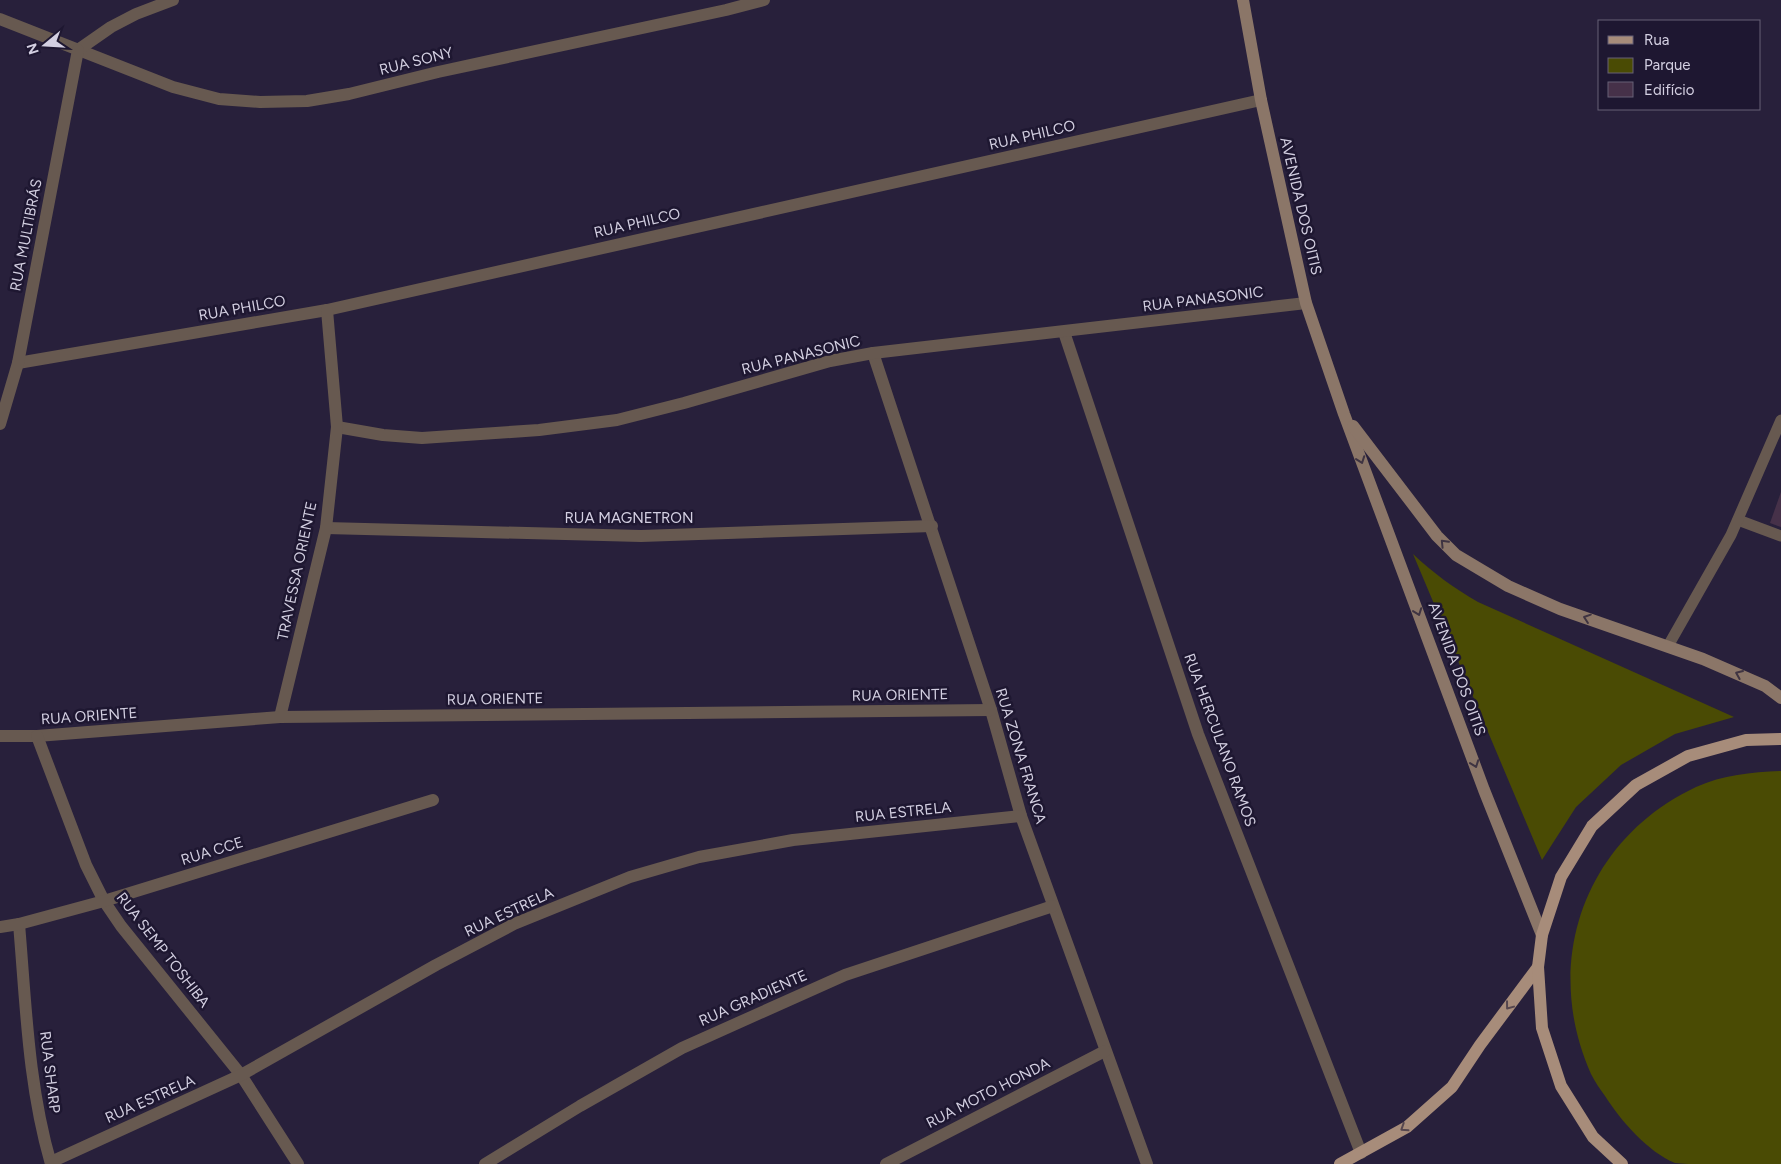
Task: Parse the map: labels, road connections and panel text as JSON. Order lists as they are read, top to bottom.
{
  "streets": {
    "main road": ["AVENIDA DOS OITIS"],
    "street": [
      "RUA SONY",
      "RUA PHILCO",
      "RUA MULTIBRÁS",
      "RUA PANASONIC",
      "RUA MAGNETRON",
      "TRAVESSA ORIENTE",
      "RUA ORIENTE",
      "RUA HERCULANO RAMOS",
      "RUA ZONA FRANCA",
      "RUA ESTRELA",
      "RUA CCE",
      "RUA SEMP TOSHIBA",
      "RUA GRADIENTE",
      "RUA SHARP",
      "RUA MOTO HONDA"
    ]
  },
  "crossings": [
    ["RUA SONY", "RUA MULTIBRÁS"],
    ["RUA PHILCO", "AVENIDA DOS OITIS"],
    ["RUA PHILCO", "RUA MULTIBRÁS"],
    ["RUA PHILCO", "TRAVESSA ORIENTE"],
    ["AVENIDA DOS OITIS", "RUA PANASONIC"],
    ["RUA PANASONIC", "TRAVESSA ORIENTE"],
    ["RUA PANASONIC", "RUA HERCULANO RAMOS"],
    ["RUA PANASONIC", "RUA ZONA FRANCA"],
    ["RUA MAGNETRON", "TRAVESSA ORIENTE"],
    ["RUA MAGNETRON", "RUA ZONA FRANCA"],
    ["TRAVESSA ORIENTE", "RUA ORIENTE"],
    ["RUA ORIENTE", "RUA ZONA FRANCA"],
    ["RUA ORIENTE", "RUA SEMP TOSHIBA"],
    ["RUA ZONA FRANCA", "RUA ESTRELA"],
    ["RUA ZONA FRANCA", "RUA GRADIENTE"],
    ["RUA ZONA FRANCA", "RUA MOTO HONDA"],
    ["RUA ESTRELA", "RUA SEMP TOSHIBA"],
    ["RUA ESTRELA", "RUA SHARP"],
    ["RUA CCE", "RUA SEMP TOSHIBA"],
    ["RUA CCE", "RUA SHARP"]
  ],
  "legend": ["Rua", "Parque", "Edifício"],
  "north": "left"
}
